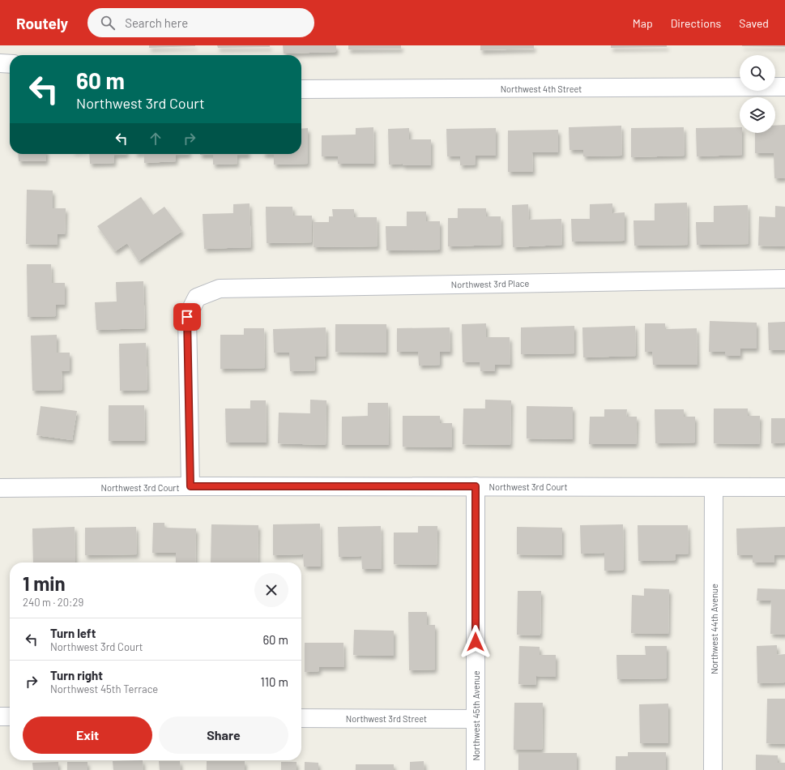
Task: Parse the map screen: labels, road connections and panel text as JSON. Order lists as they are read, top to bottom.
{
  "streets": {
    "street": [
      "Northwest 4th Street",
      "Northwest 3rd Place",
      "Northwest 3rd Court",
      "Northwest 44th Avenue",
      "Northwest 45th Avenue",
      "Northwest 3rd Street"
    ]
  },
  "crossings": [
    ["Northwest 3rd Place", "Northwest 3rd Court"],
    ["Northwest 3rd Court", "Northwest 44th Avenue"],
    ["Northwest 3rd Court", "Northwest 45th Avenue"],
    ["Northwest 45th Avenue", "Northwest 3rd Street"]
  ],
  "page": {
    "header": "Routely",
    "search": "Search here",
    "nav": ["Map", "Directions", "Saved"],
    "turn": ["60 m", "Northwest 3rd Court"],
    "heading": ["1 min", "240 m · 20:29"],
    "list": [
      {
        "name": "Turn left",
        "note": "Northwest 3rd Court",
        "value": "60 m"
      },
      {
        "name": "Turn right",
        "note": "Northwest 45th Terrace",
        "value": "110 m"
      }
    ],
    "buttons": ["Exit", "Share"]
  }
}
